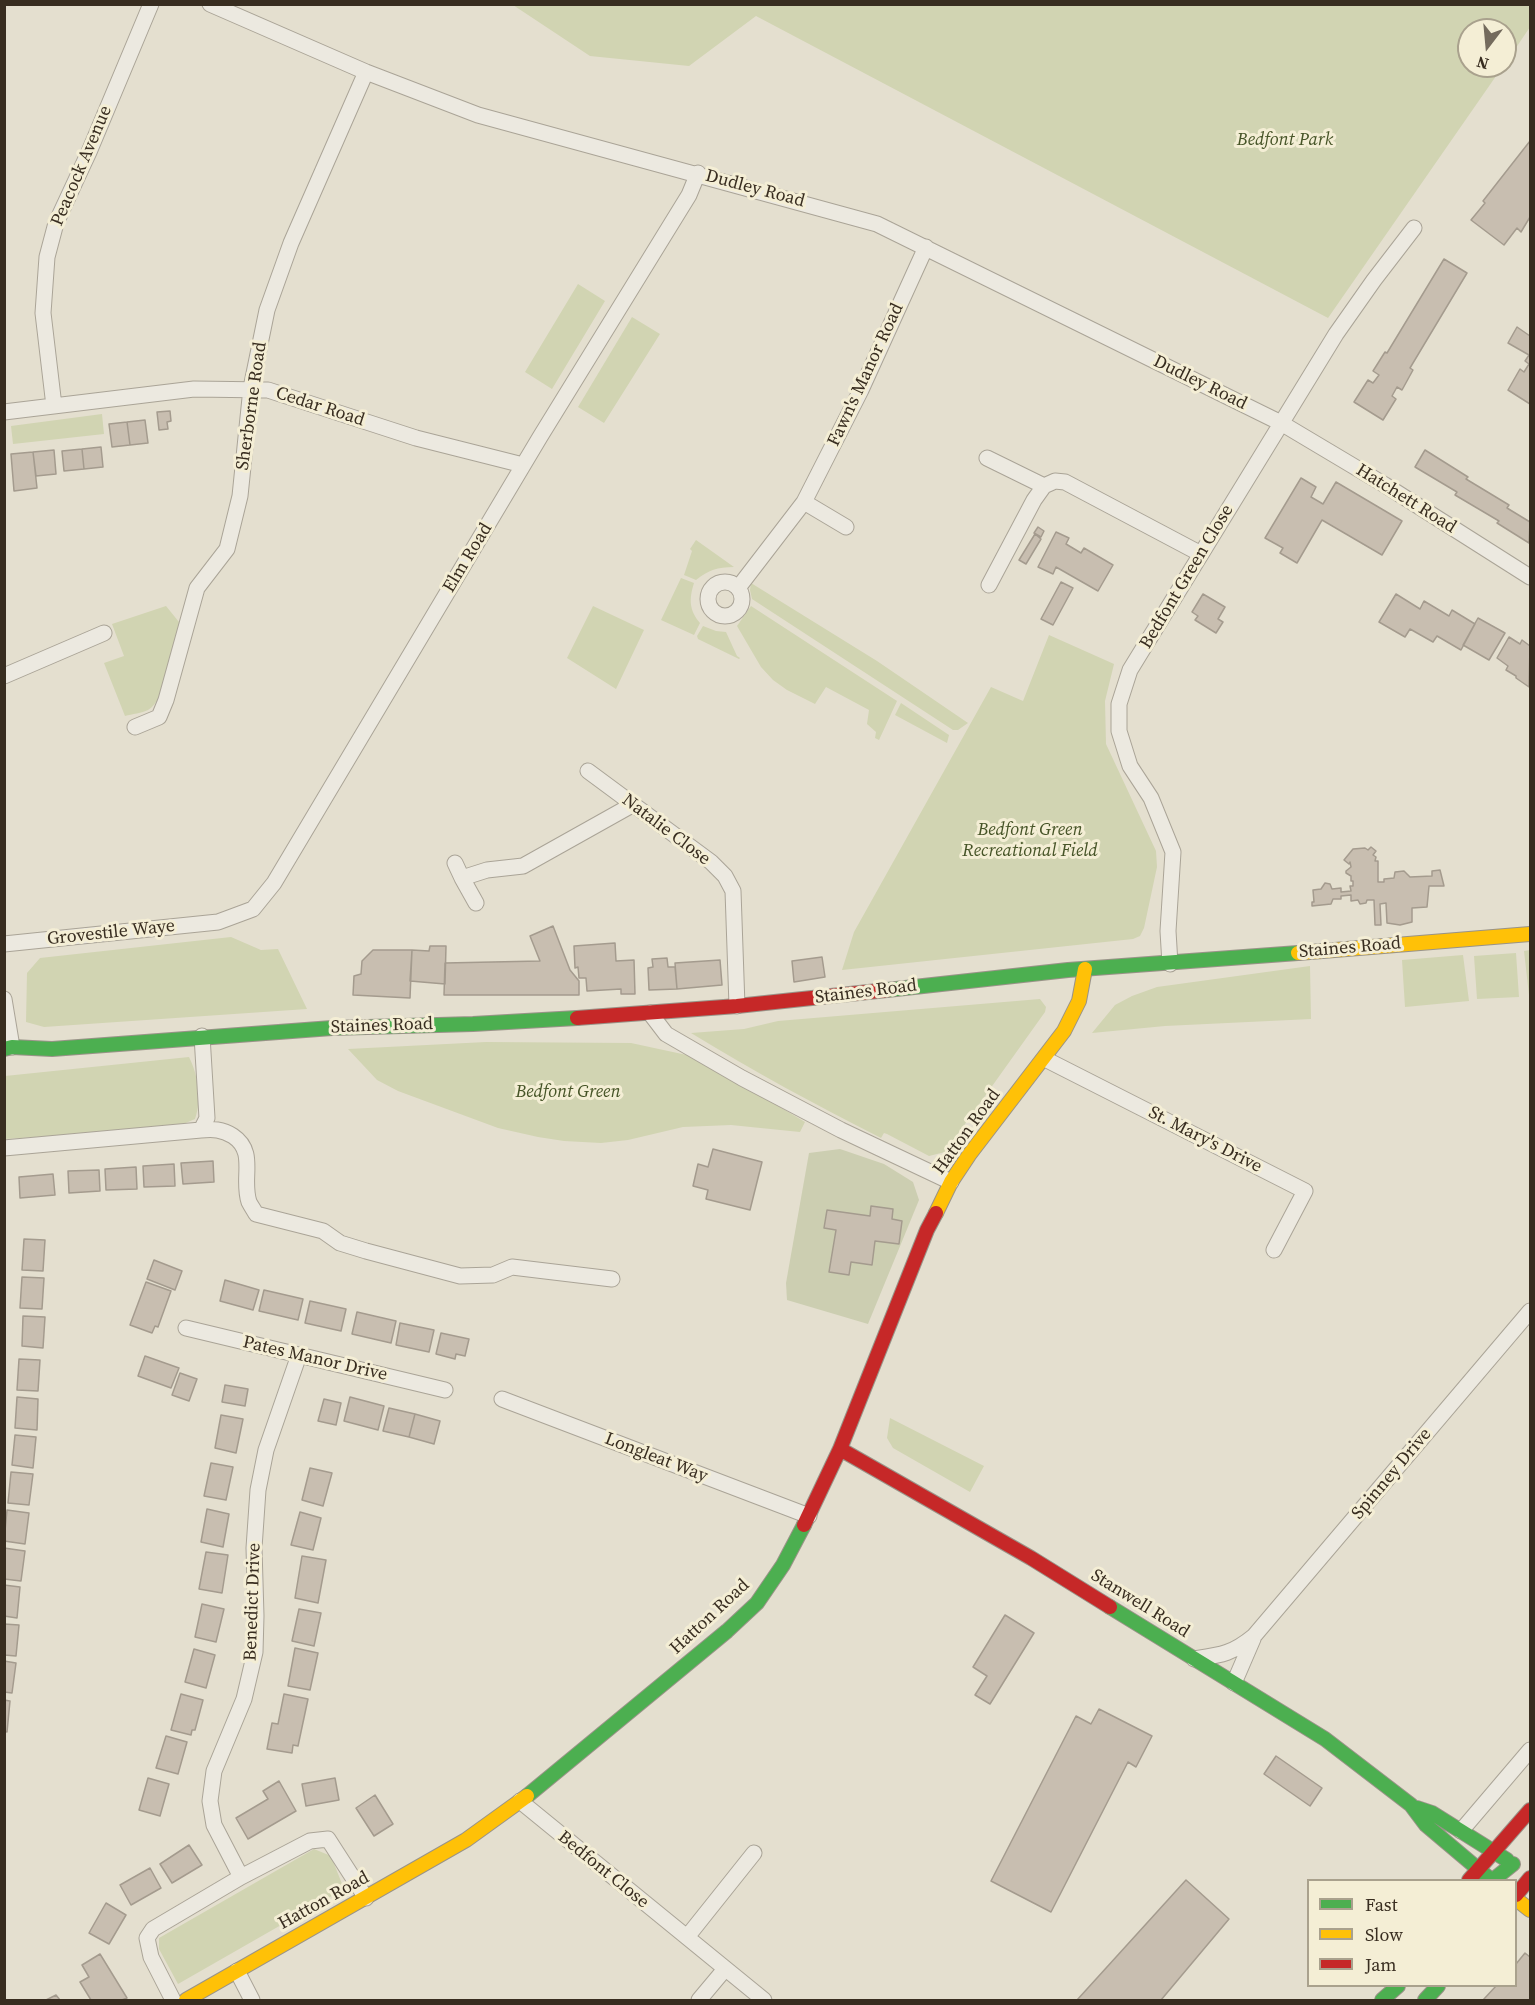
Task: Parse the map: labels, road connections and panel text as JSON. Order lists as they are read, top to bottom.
{
  "streets": {
    "main road": ["Staines Road", "Hatton Road", "Stanwell Road"],
    "street": [
      "Peacock Avenue",
      "Dudley Road",
      "Fawn's Manor Road",
      "Sherborne Road",
      "Cedar Road",
      "Hatchett Road",
      "Elm Road",
      "Bedfont Green Close",
      "Natalie Close",
      "Grovestile Waye",
      "St. Mary's Drive",
      "Pates Manor Drive",
      "Longleat Way",
      "Spinney Drive",
      "Benedict Drive",
      "Bedfont Close"
    ]
  },
  "crossings": [
    ["Peacock Avenue", "Cedar Road"],
    ["Dudley Road", "Fawn's Manor Road"],
    ["Dudley Road", "Sherborne Road"],
    ["Dudley Road", "Hatchett Road"],
    ["Dudley Road", "Elm Road"],
    ["Dudley Road", "Bedfont Green Close"],
    ["Sherborne Road", "Cedar Road"],
    ["Cedar Road", "Elm Road"],
    ["Hatchett Road", "Bedfont Green Close"],
    ["Elm Road", "Grovestile Waye"],
    ["Bedfont Green Close", "Staines Road"],
    ["Natalie Close", "Staines Road"],
    ["Staines Road", "Hatton Road"],
    ["Hatton Road", "St. Mary's Drive"],
    ["Hatton Road", "Longleat Way"],
    ["Hatton Road", "Stanwell Road"],
    ["Hatton Road", "Bedfont Close"],
    ["Pates Manor Drive", "Benedict Drive"],
    ["Spinney Drive", "Stanwell Road"]
  ],
  "parks": ["Bedfont Park", "Bedfont Green Recreational Field", "Bedfont Green"],
  "legend": ["Fast", "Slow", "Jam"],
  "north": "bottom"
}
